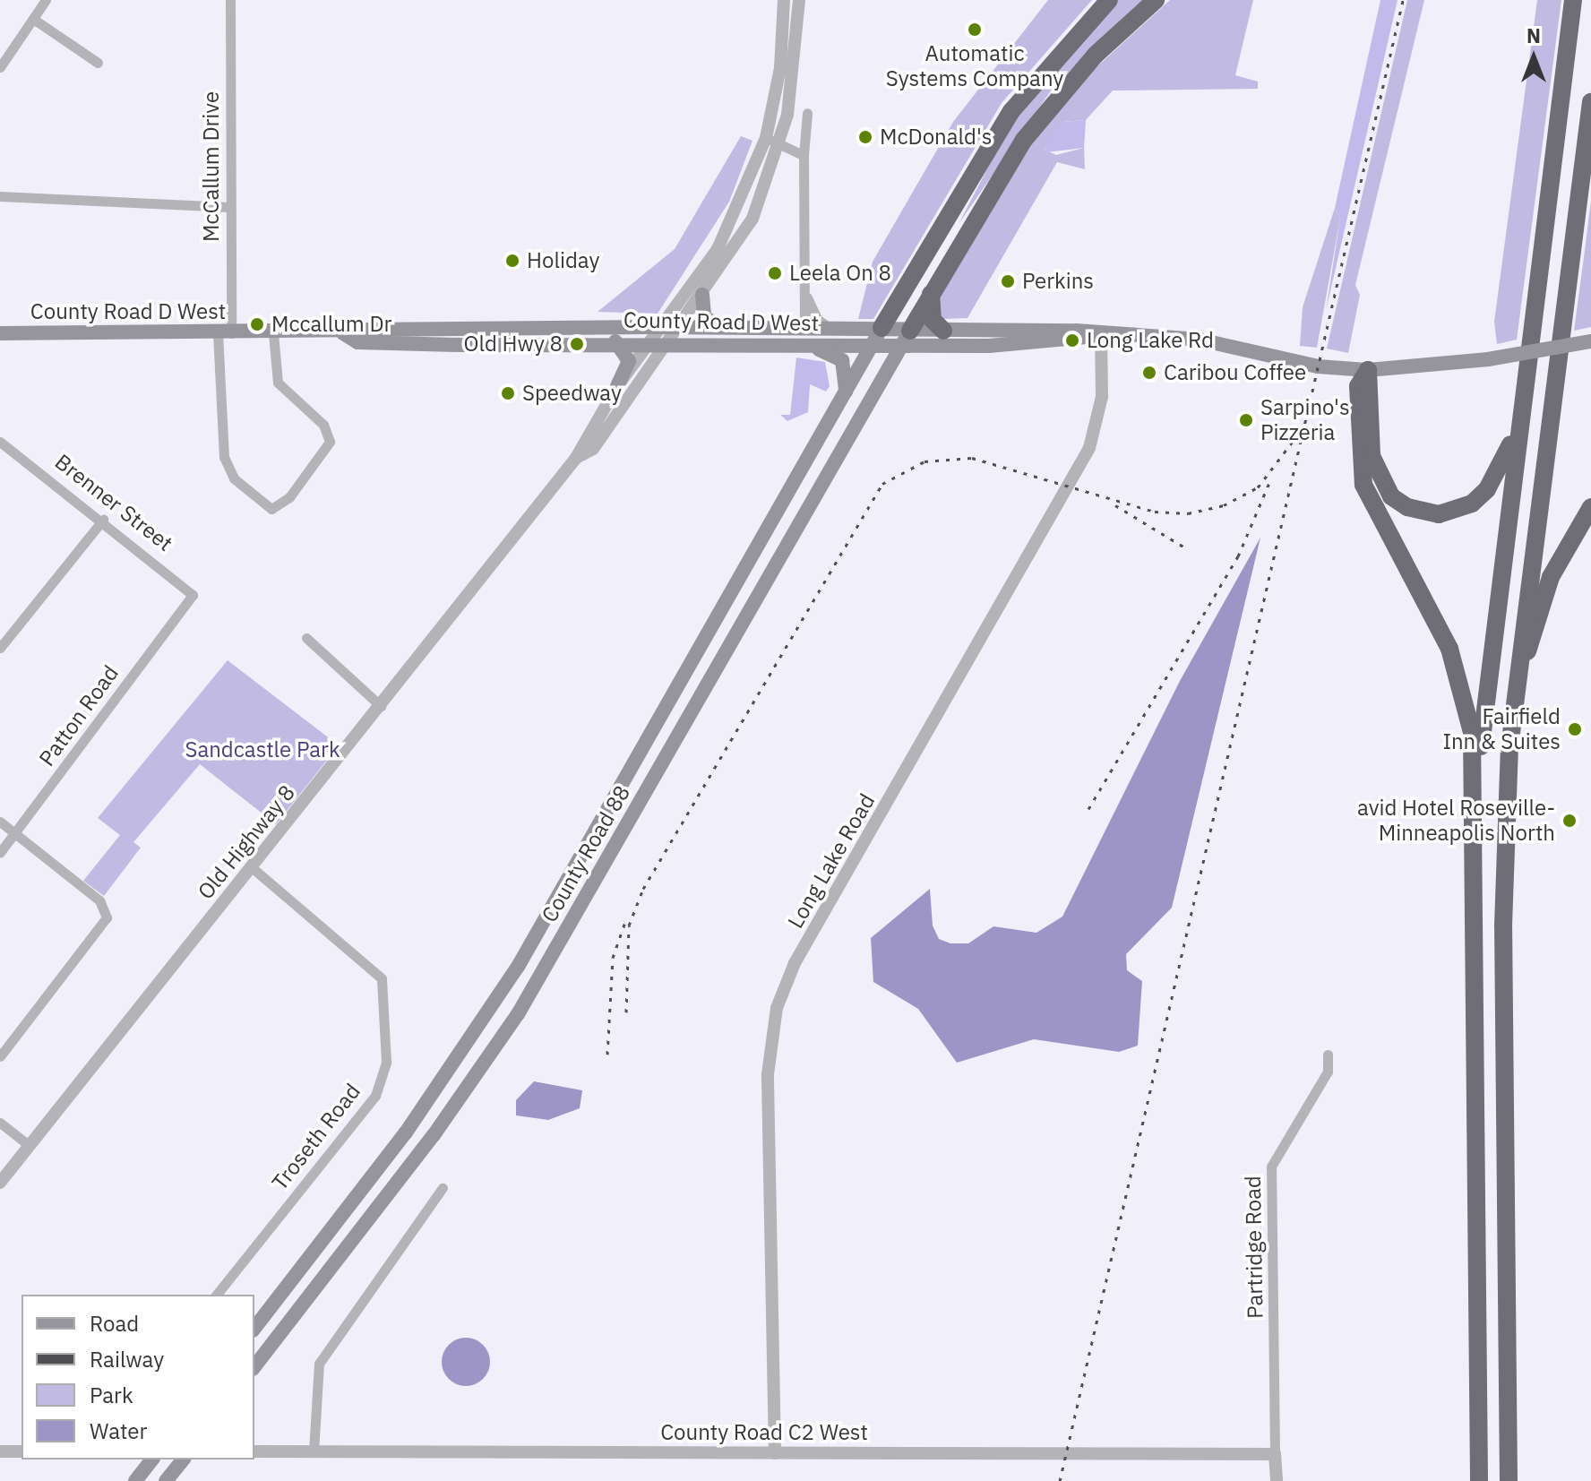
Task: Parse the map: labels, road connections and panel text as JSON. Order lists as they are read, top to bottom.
{
  "streets": {
    "main road": ["County Road D West", "County Road 88"],
    "street": [
      "McCallum Drive",
      "Brenner Street",
      "Patton Road",
      "Old Highway 8",
      "Long Lake Road",
      "Troseth Road",
      "Partridge Road",
      "County Road C2 West"
    ]
  },
  "crossings": [
    ["McCallum Drive", "County Road D West"],
    ["County Road D West", "Old Highway 8"],
    ["County Road D West", "County Road 88"],
    ["County Road D West", "Long Lake Road"],
    ["Brenner Street", "Patton Road"],
    ["Old Highway 8", "Troseth Road"],
    ["Long Lake Road", "County Road C2 West"],
    ["Partridge Road", "County Road C2 West"]
  ],
  "parks": ["Sandcastle Park"],
  "places": [
    "Automatic Systems Company",
    "McDonald's",
    "Holiday",
    "Leela On 8",
    "Perkins",
    "Mccallum Dr",
    "Long Lake Rd",
    "Old Hwy 8",
    "Caribou Coffee",
    "Speedway",
    "Sarpino's Pizzeria",
    "Fairfield Inn & Suites",
    "avid Hotel Roseville- Minneapolis North"
  ],
  "legend": [
    "Road",
    "Railway",
    "Park",
    "Water"
  ],
  "north": "top"
}
